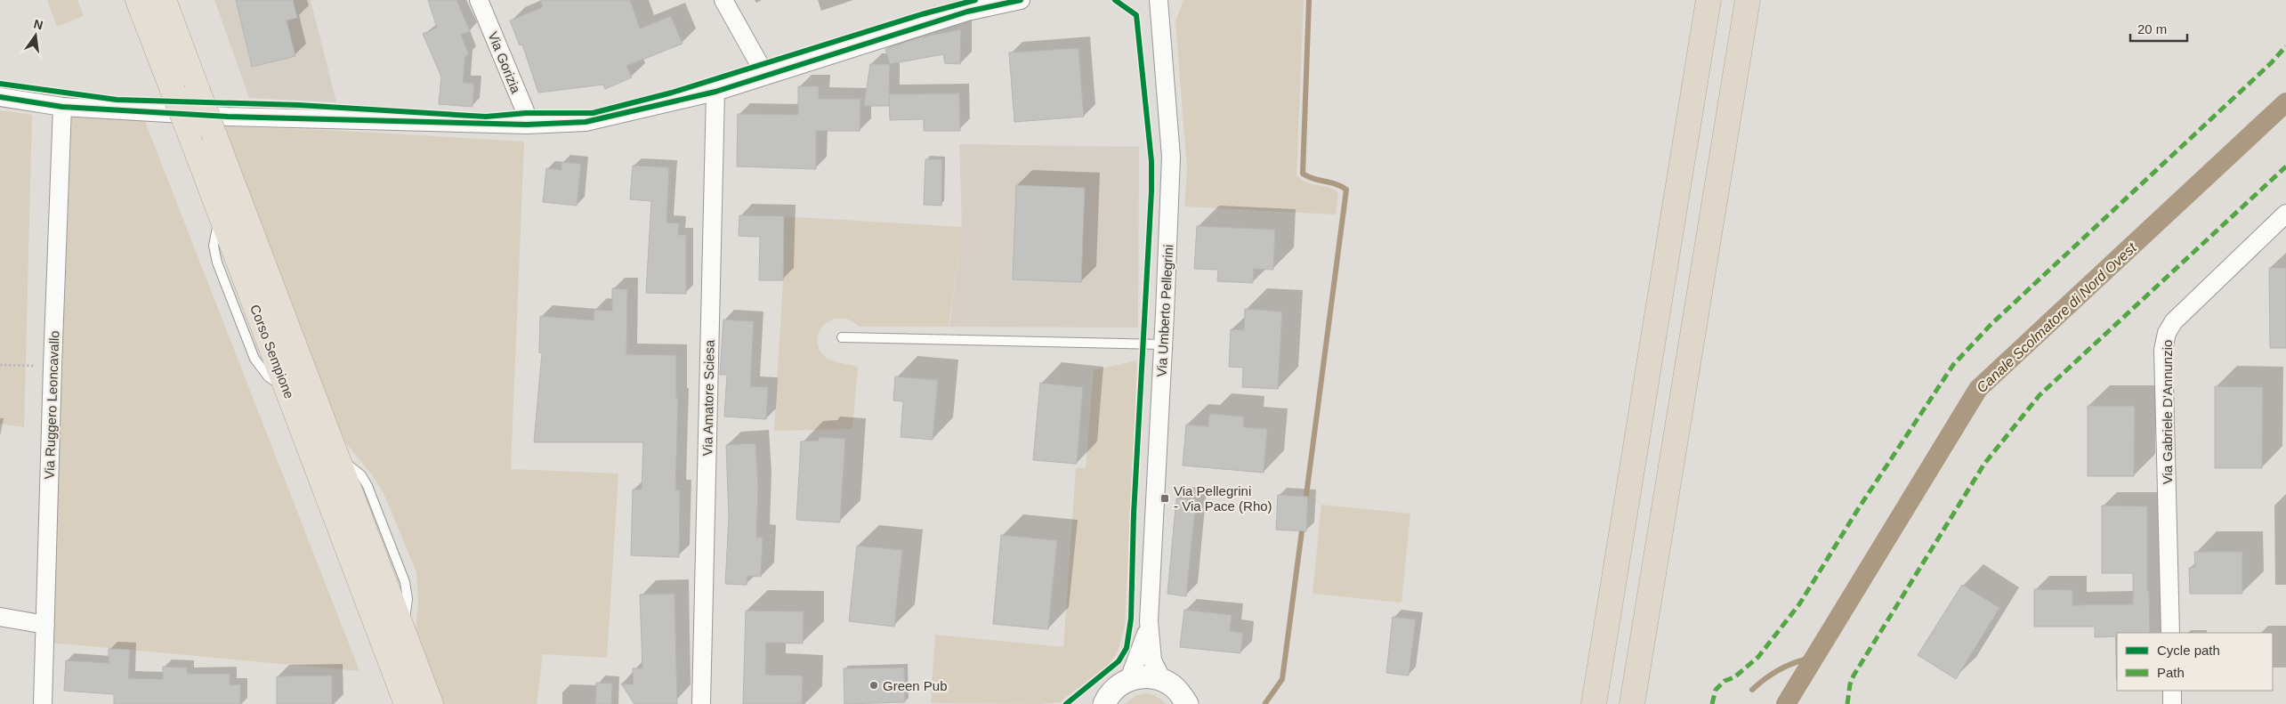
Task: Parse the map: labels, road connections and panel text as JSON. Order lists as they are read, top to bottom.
{
  "streets": {
    "highway": ["Corso Sempione"],
    "street": [
      "Via Gorizia",
      "Via Umberto Pellegrini",
      "Via Amatore Sciesa",
      "Via Ruggero Leoncavallo",
      "Via Gabriele D'Annunzio"
    ]
  },
  "water": ["Canale Scolmatore di Nord Ovest"],
  "places": {
    "transit": ["Via Pellegrini - Via Pace (Rho)"],
    "other": ["Green Pub"]
  },
  "legend": ["Cycle path", "Path"],
  "scale_bar": "20 m",
  "north": "top"
}
